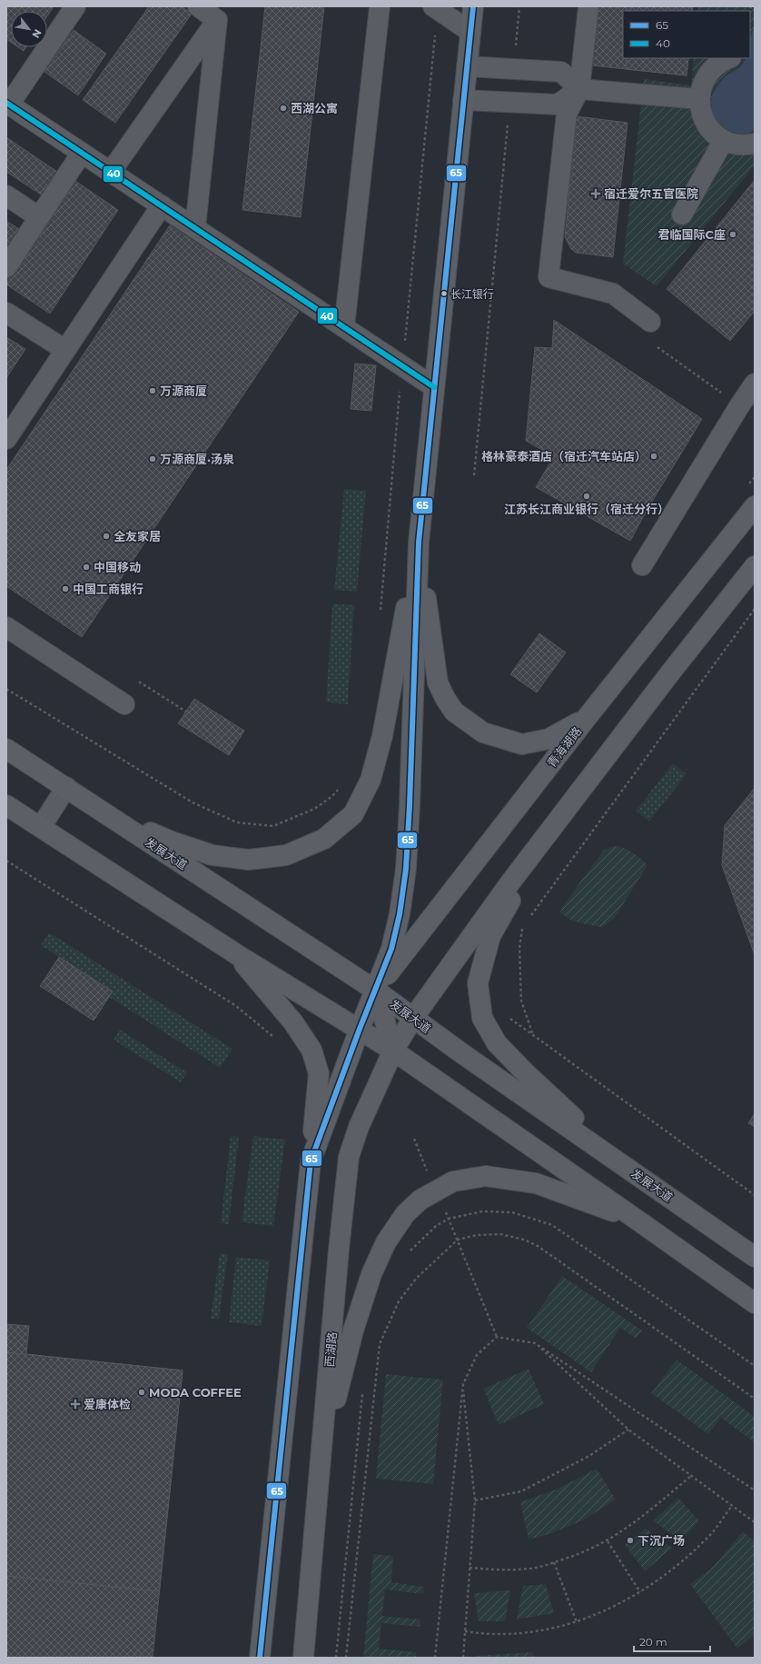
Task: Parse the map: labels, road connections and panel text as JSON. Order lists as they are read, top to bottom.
{
  "streets": {
    "main road": ["青海湖路", "发展大道", "西湖路"]
  },
  "crossings": [
    ["青海湖路", "发展大道"]
  ],
  "places": {
    "other": [
      "西湖公寓",
      "君临国际C座",
      "长江银行",
      "万源商厦",
      "格林豪泰酒店（宿迁汽车站店）",
      "万源商厦·汤泉",
      "江苏长江商业银行（宿迁分行）",
      "全友家居",
      "中国移动",
      "中国工商银行",
      "MODA COFFEE",
      "下沉广场"
    ],
    "health": ["宿迁爱尔五官医院", "爱康体检"]
  },
  "lines": ["transit line 65", "transit line 40"],
  "legend": ["65", "40"],
  "scale_bar": "20 m",
  "north": "bottom right"
}
